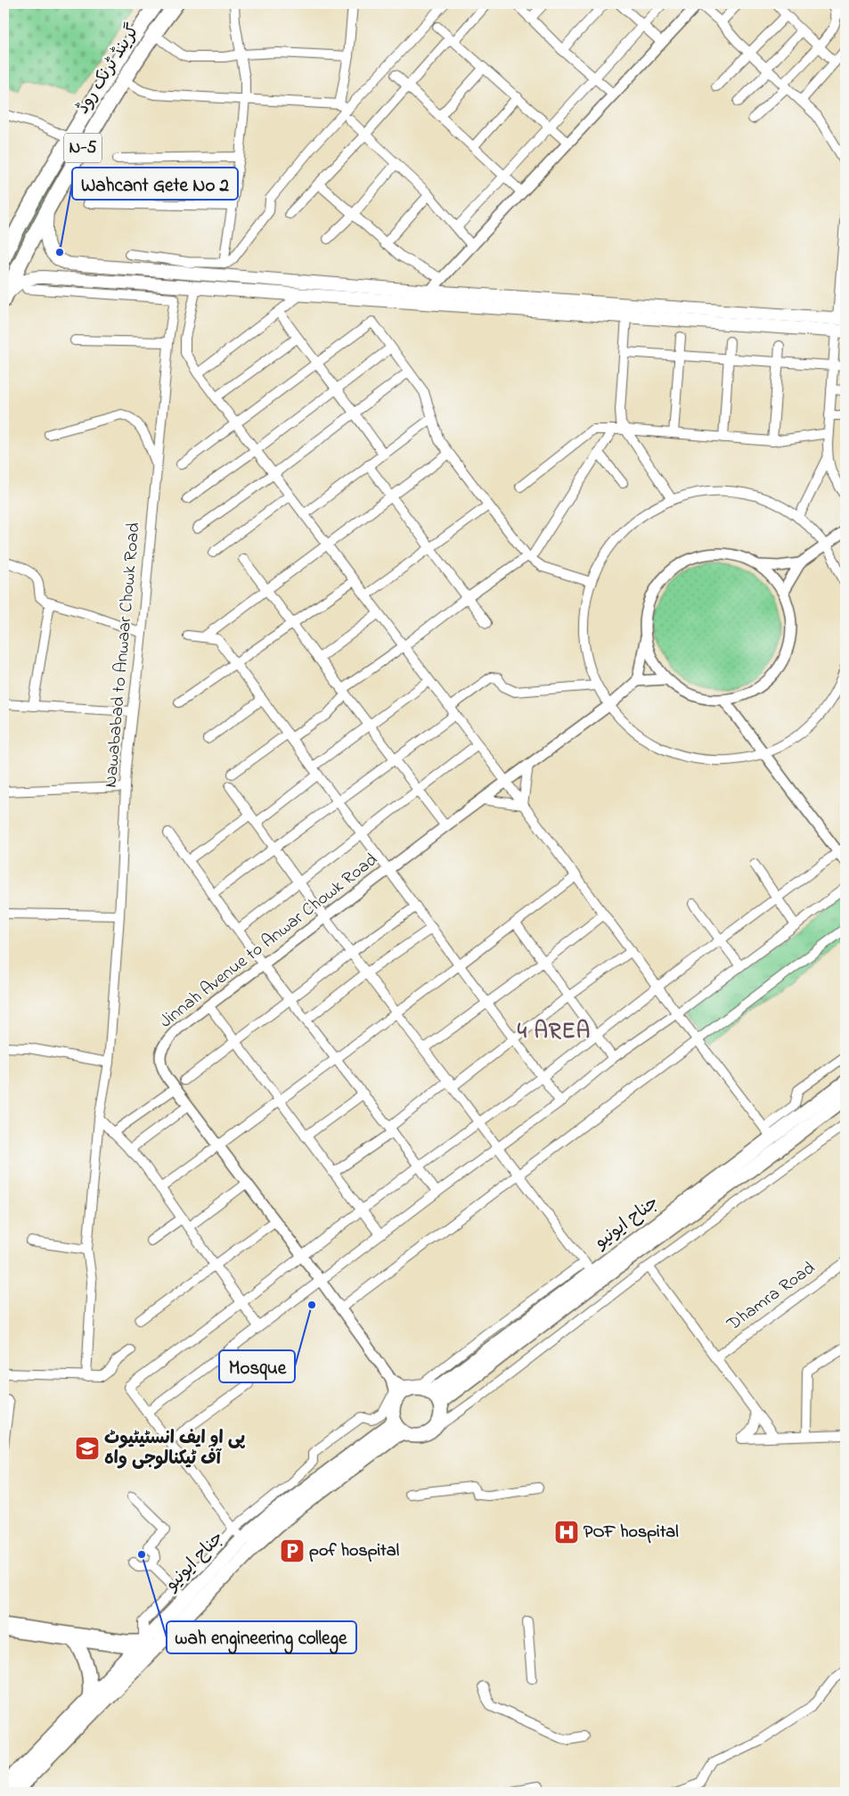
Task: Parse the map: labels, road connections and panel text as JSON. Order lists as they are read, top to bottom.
{
  "streets": {
    "highway": ["گرینڈ ٹرنک روڈ", "N-5"],
    "main road": ["جناح ایونیو"],
    "street": ["Nawababad to Anwaar Chowk Road", "Jinnah Avenue to Anwar Chowk Road", "Dhamra Road"]
  },
  "crossings": [
    ["Jinnah Avenue to Anwar Chowk Road", "جناح ایونیو"]
  ],
  "districts": ["4 AREA"],
  "places": {
    "other": ["Wahcant Gete No 2", "Mosque", "wah engineering college"],
    "school or university": ["پی او ایف انسٹیٹیوٹ آف ٹیکنالوجی واہ"],
    "hospital": ["POF hospital"],
    "parking": ["pof hospital"]
  }
}
